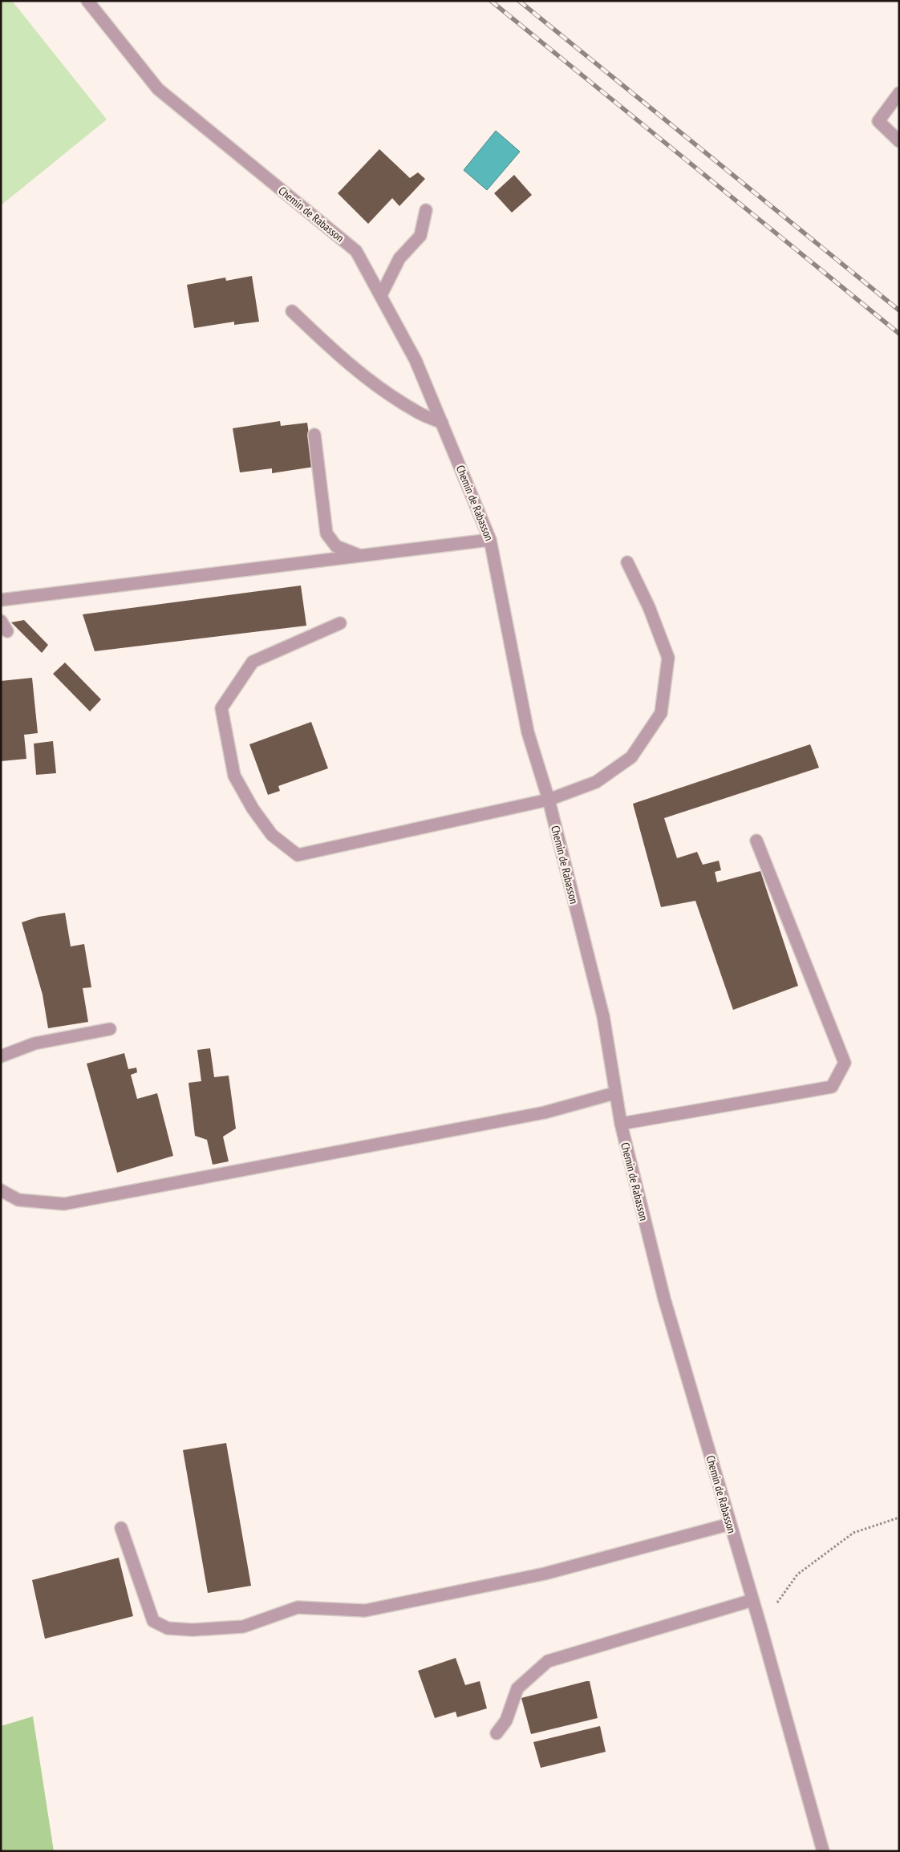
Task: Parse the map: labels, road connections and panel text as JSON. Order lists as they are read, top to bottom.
{
  "streets": {
    "street": ["Chemin de Rabasson"]
  }
}
